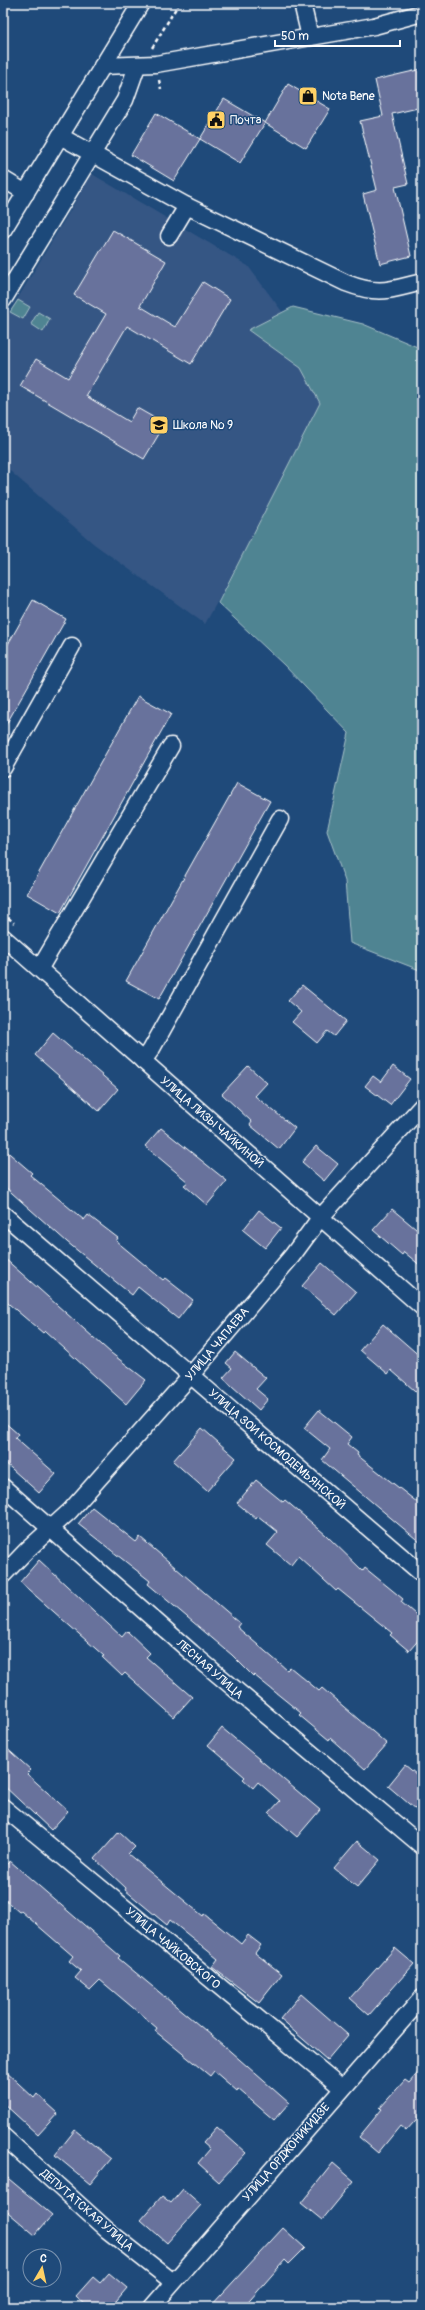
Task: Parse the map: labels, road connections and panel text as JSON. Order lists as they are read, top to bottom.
{
  "streets": {
    "street": [
      "УЛИЦА ЛИЗЫ ЧАЙКИНОЙ",
      "УЛИЦА ЧАПАЕВА",
      "УЛИЦА ЗОИ КОСМОДЕМЬЯНСКОЙ",
      "ЛЕСНАЯ УЛИЦА",
      "УЛИЦА ЧАЙКОВСКОГО",
      "УЛИЦА ОРДЖОНИКИДЗЕ",
      "ДЕПУТАТСКАЯ УЛИЦА"
    ]
  },
  "crossings": [
    ["УЛИЦА ЛИЗЫ ЧАЙКИНОЙ", "УЛИЦА ЧАПАЕВА"],
    ["УЛИЦА ЧАПАЕВА", "УЛИЦА ЗОИ КОСМОДЕМЬЯНСКОЙ"],
    ["УЛИЦА ЧАПАЕВА", "ЛЕСНАЯ УЛИЦА"],
    ["УЛИЦА ЧАЙКОВСКОГО", "УЛИЦА ОРДЖОНИКИДЗЕ"],
    ["УЛИЦА ОРДЖОНИКИДЗЕ", "ДЕПУТАТСКАЯ УЛИЦА"]
  ],
  "places": {
    "shop": ["Nota Bene"],
    "public building": ["Почта"],
    "school or university": ["Школа № 9"]
  },
  "scale_bar": "50 m",
  "north": "top"
}
